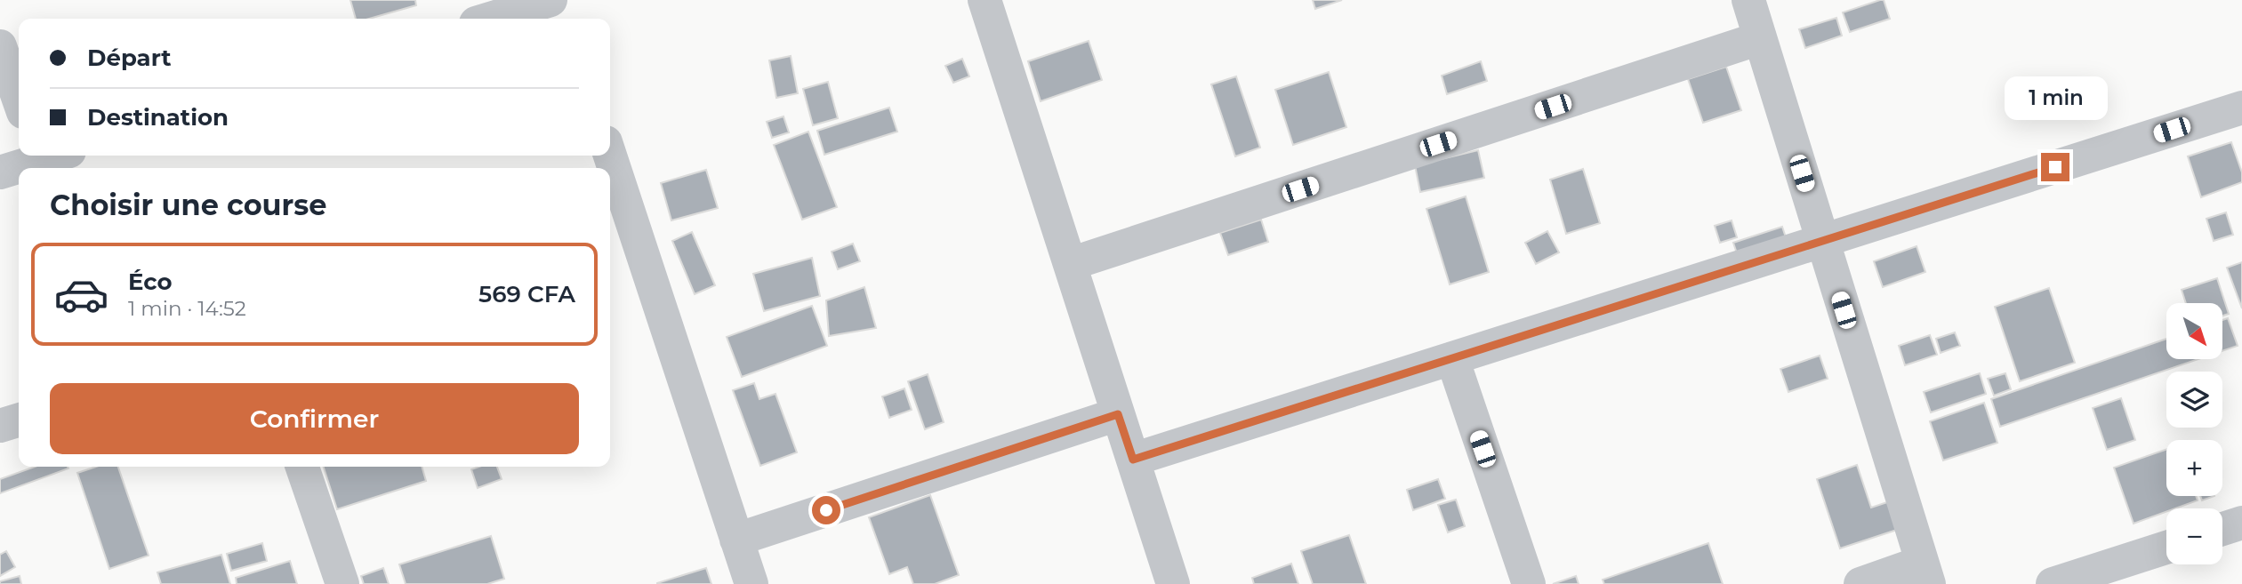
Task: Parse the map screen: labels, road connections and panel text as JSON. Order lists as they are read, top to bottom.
{
  "north": "bottom right",
  "page": {
    "banner": ["Départ", "Destination"],
    "bubble": "1 min",
    "heading": "Choisir une course",
    "list": [
      {
        "name": "Éco",
        "note": "1 min · 14:52",
        "value": "569 CFA"
      }
    ],
    "map_buttons": ["+", "−"],
    "buttons": "Confirmer"
  }
}
